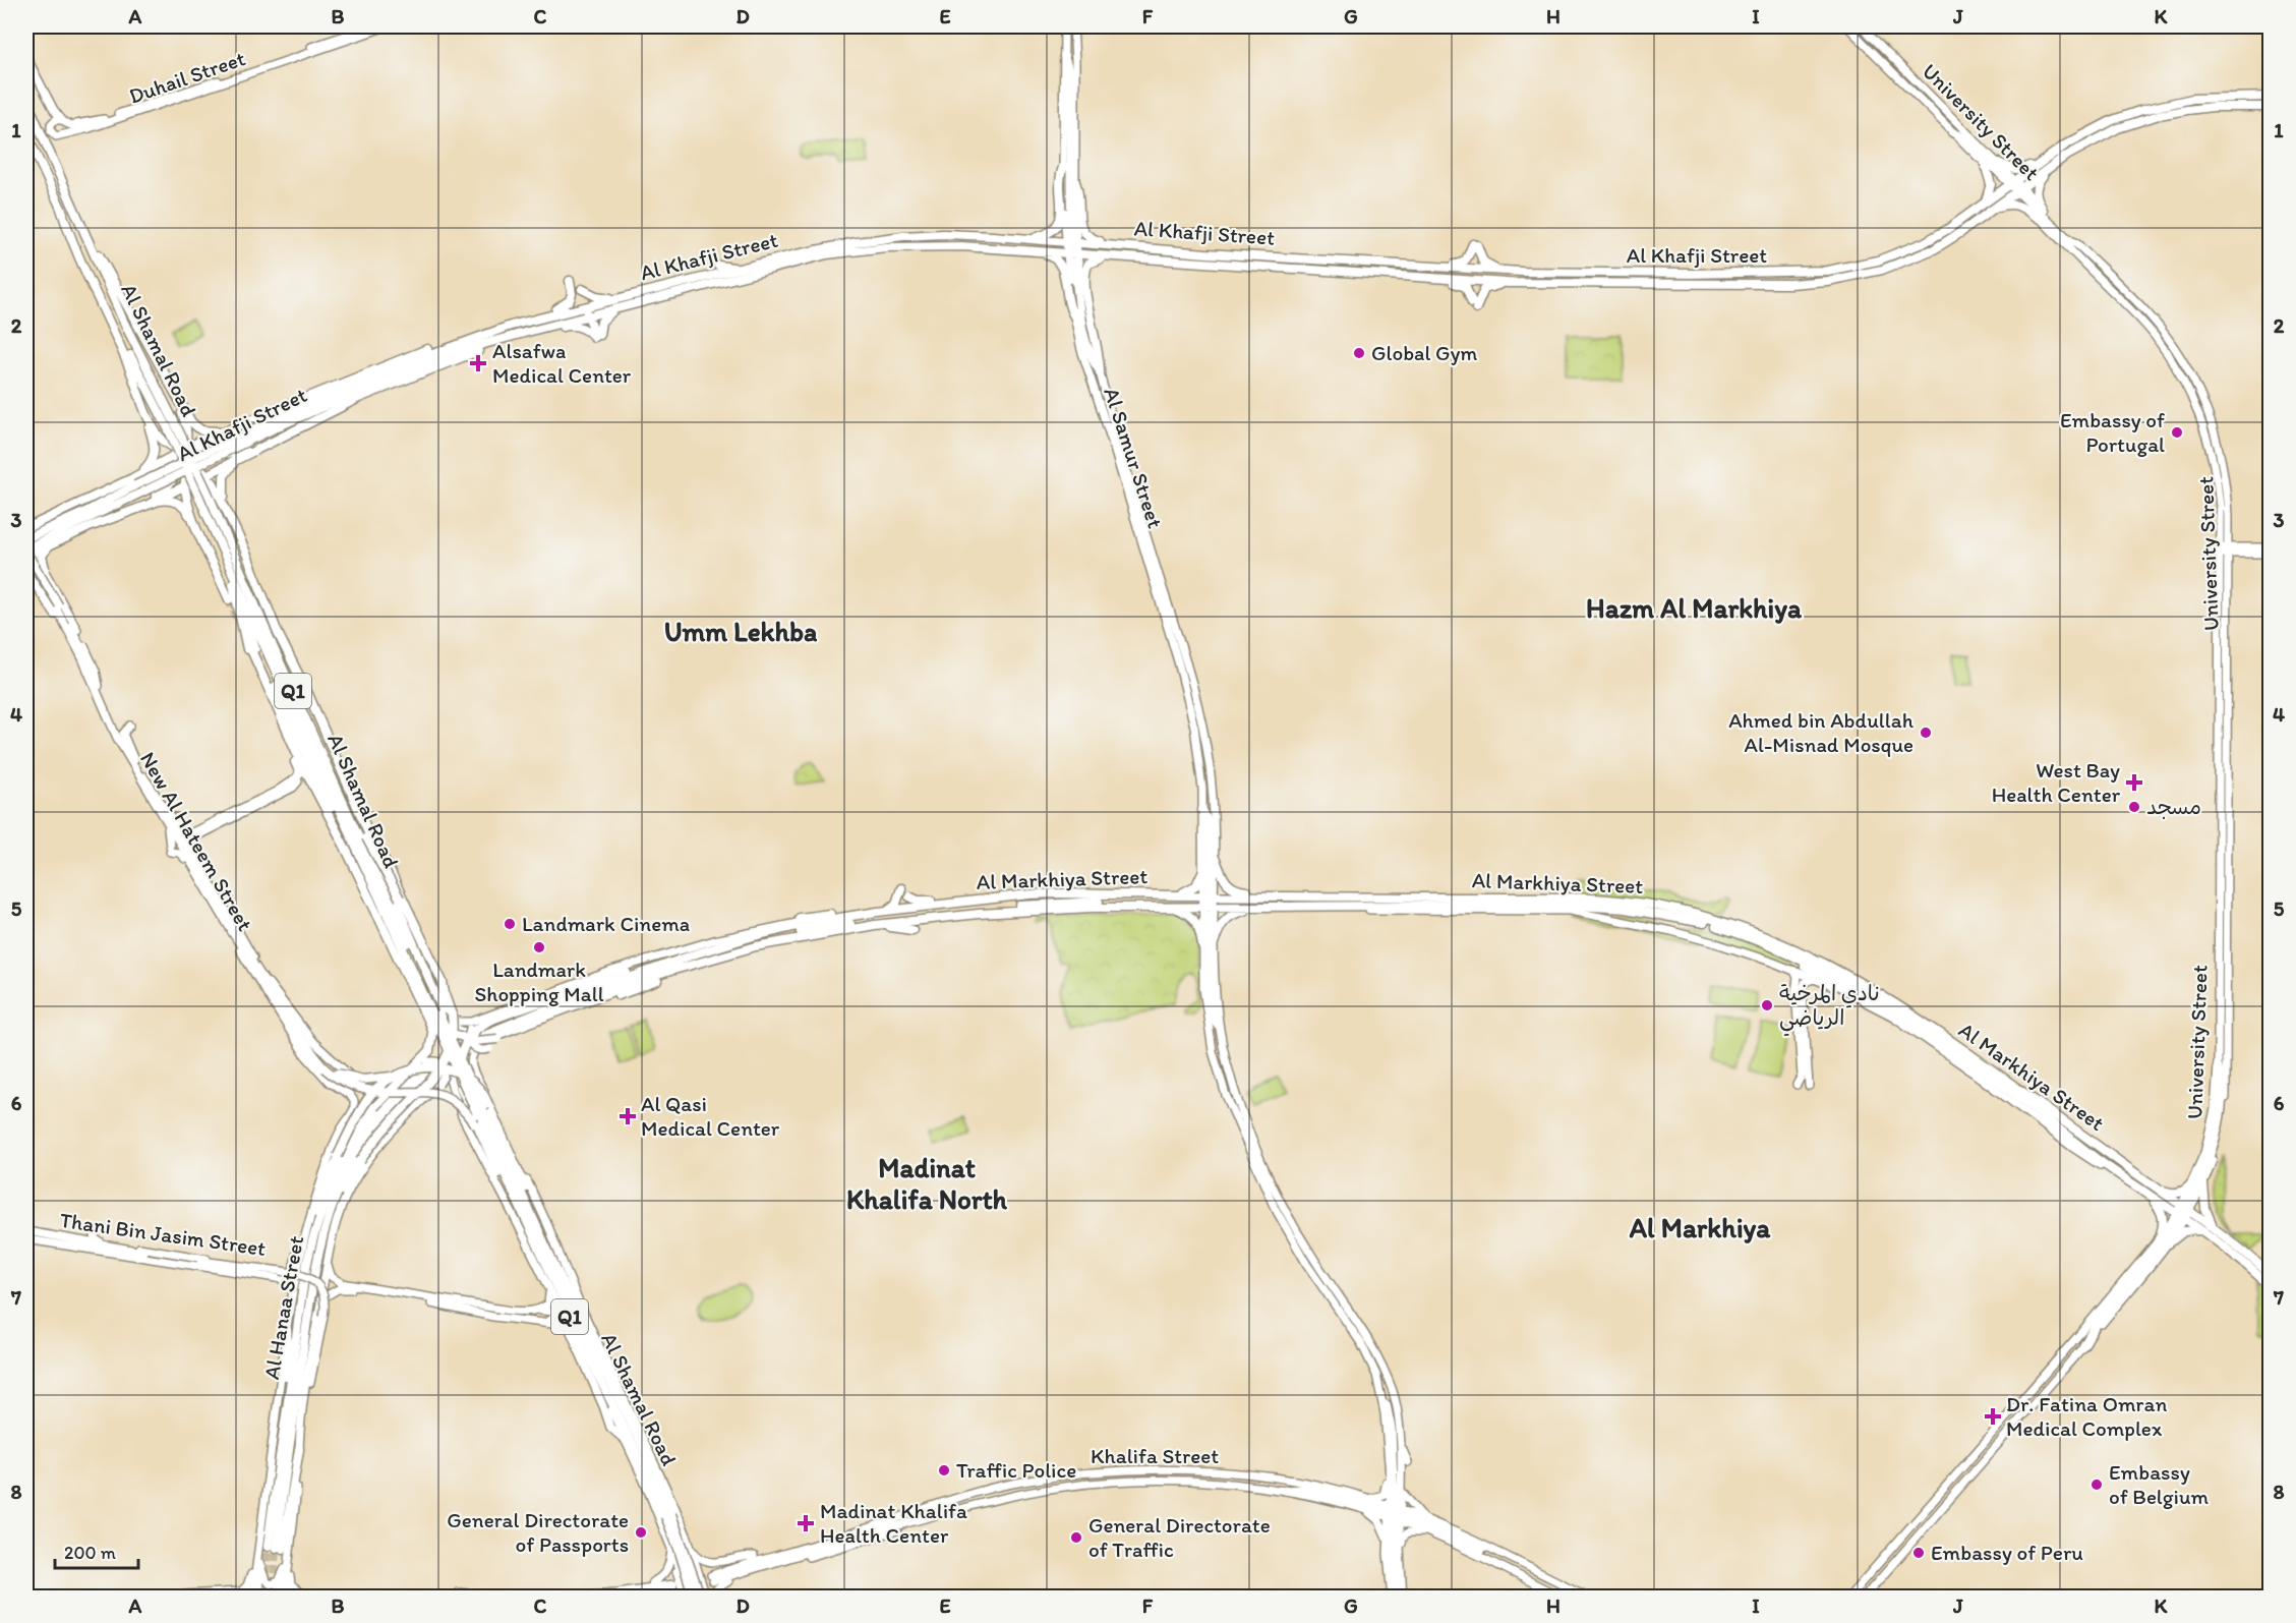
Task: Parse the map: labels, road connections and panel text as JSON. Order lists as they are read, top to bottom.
{
  "streets": {
    "highway": [
      "Al Khafji Street",
      "Al Shamal Road",
      "Q1",
      "Al Markhiya Street",
      "Al Hanaa Street"
    ],
    "main road": [
      "Duhail Street",
      "University Street",
      "Al Samur Street",
      "New Al Hateem Street",
      "Thani Bin Jasim Street",
      "Khalifa Street"
    ]
  },
  "crossings": [
    ["University Street", "Al Khafji Street"],
    ["University Street", "Al Markhiya Street"],
    ["Al Khafji Street", "Al Samur Street"],
    ["Al Shamal Road", "Q1"],
    ["Al Shamal Road", "Al Markhiya Street"],
    ["Al Samur Street", "Al Markhiya Street"],
    ["New Al Hateem Street", "Al Hanaa Street"],
    ["Al Markhiya Street", "Al Hanaa Street"]
  ],
  "districts": [
    "Hazm Al Markhiya",
    "Umm Lekhba",
    "Madinat Khalifa North",
    "Al Markhiya"
  ],
  "places": {
    "other": [
      "Global Gym",
      "Embassy of Portugal",
      "Ahmed bin Abdullah Al-Misnad Mosque",
      "مسجد",
      "Landmark Cinema",
      "Landmark Shopping Mall",
      "نادي المرخية الرياضي",
      "Traffic Police",
      "Embassy of Belgium",
      "General Directorate of Passports",
      "General Directorate of Traffic",
      "Embassy of Peru"
    ],
    "health": [
      "Alsafwa Medical Center",
      "West Bay Health Center",
      "Al Qasi Medical Center",
      "Dr. Fatina Omran Medical Complex",
      "Madinat Khalifa Health Center"
    ]
  },
  "scale_bar": "200 m",
  "grid": {
    "columns": [
      "A",
      "B",
      "C",
      "D",
      "E",
      "F",
      "G",
      "H",
      "I",
      "J",
      "K"
    ],
    "rows": [
      "1",
      "2",
      "3",
      "4",
      "5",
      "6",
      "7",
      "8"
    ]
  }
}
